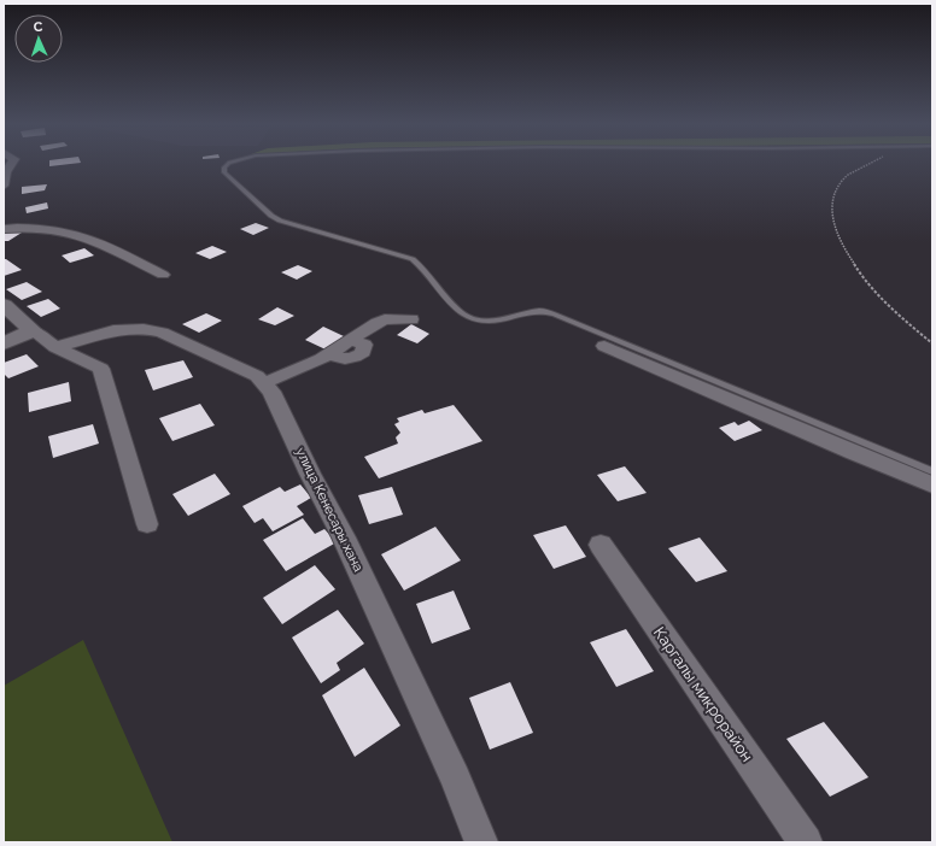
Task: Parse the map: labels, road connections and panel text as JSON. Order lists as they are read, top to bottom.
{
  "streets": {
    "street": ["улица Кенесары хана", "Каргалы микрорайон"]
  },
  "north": "top"
}
